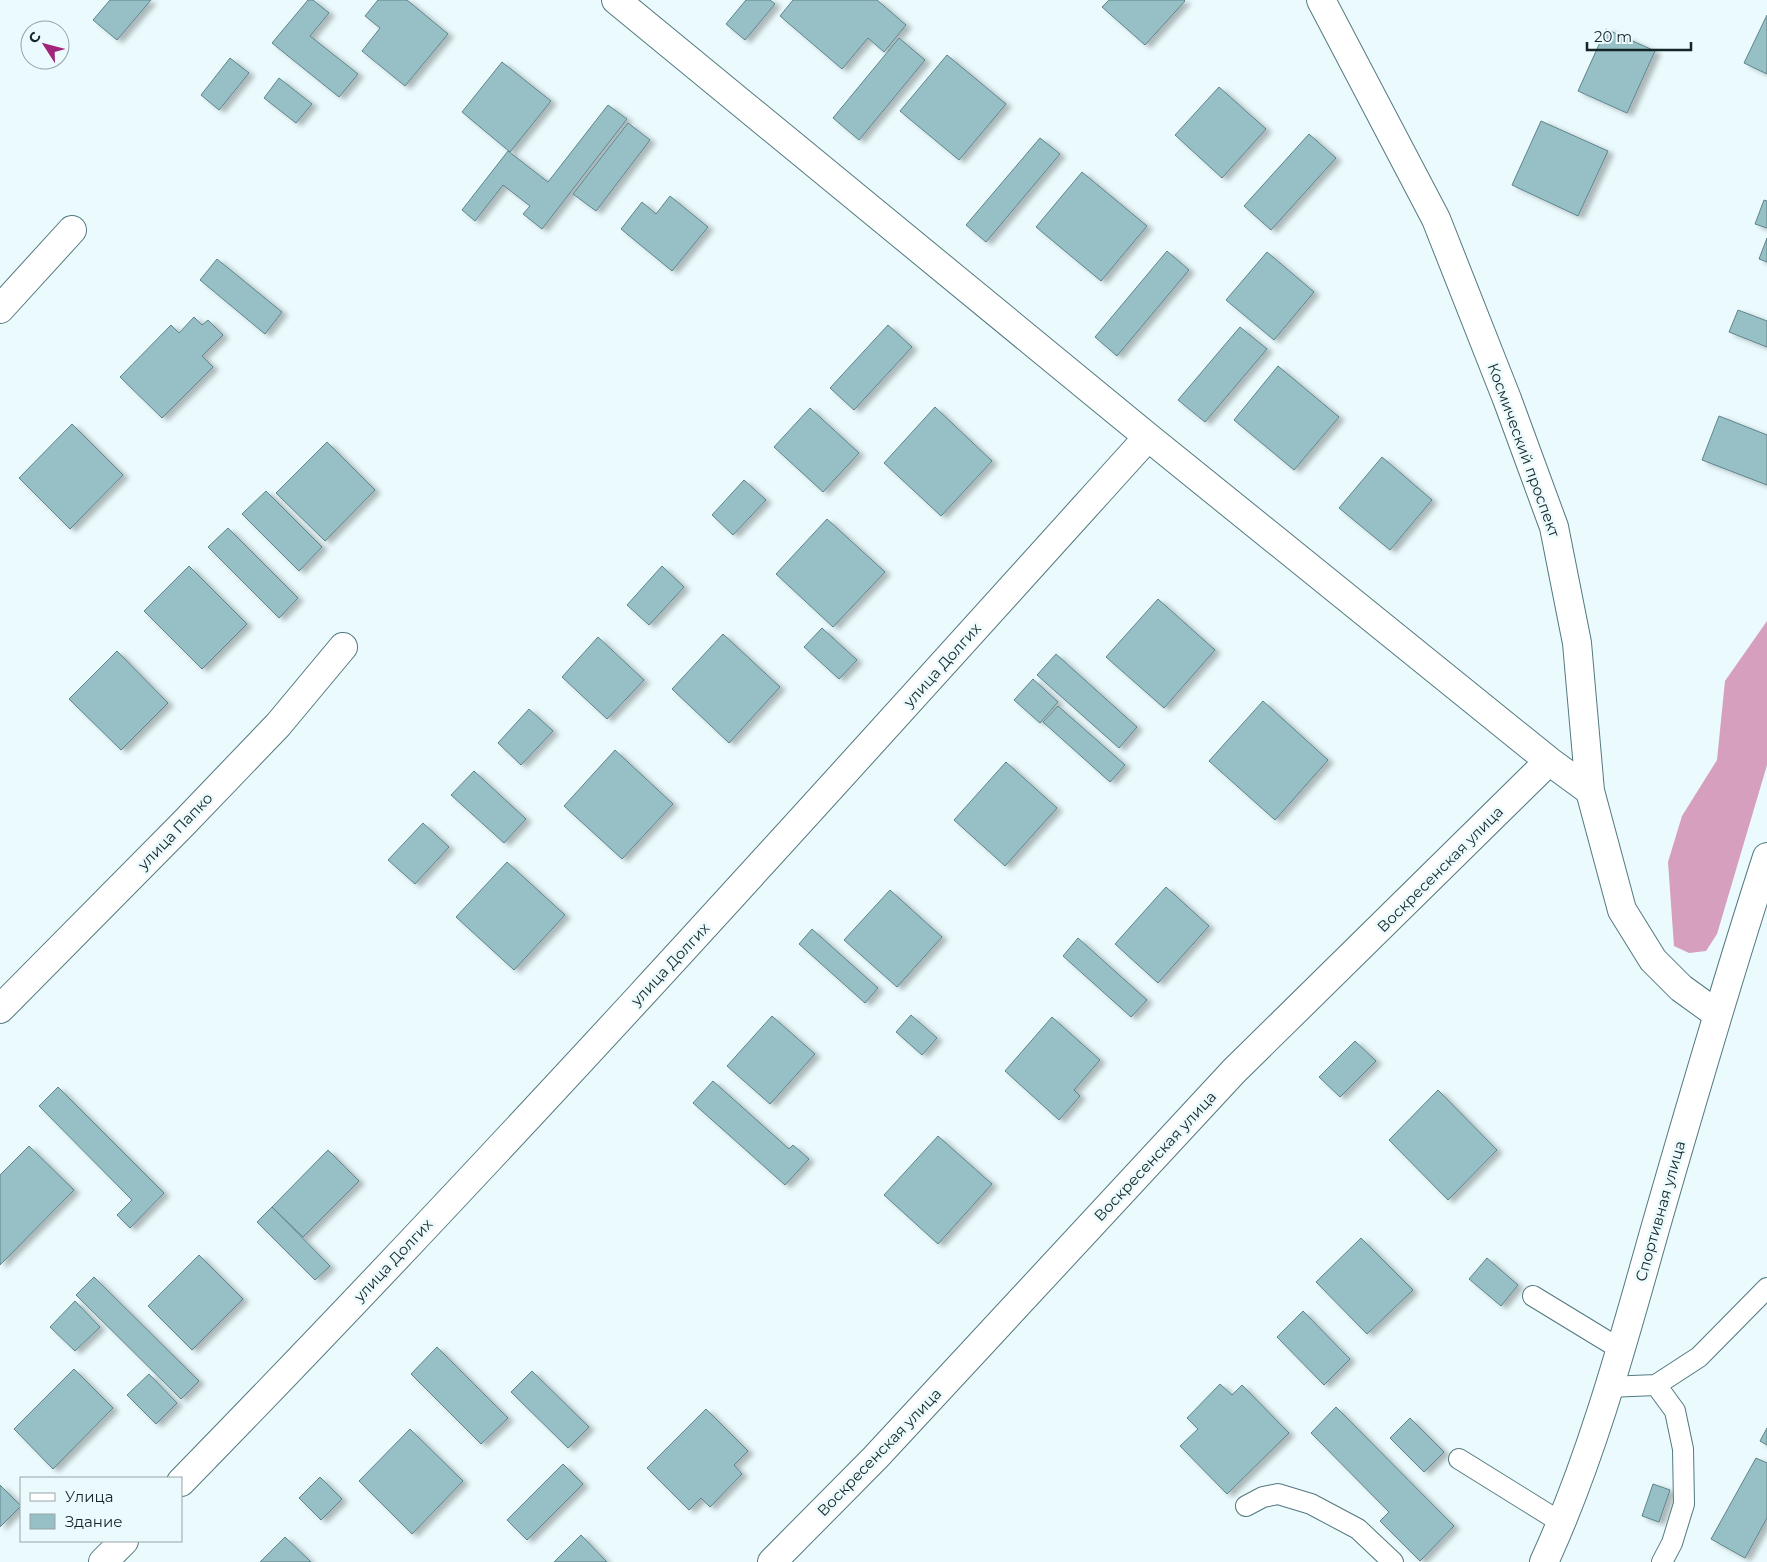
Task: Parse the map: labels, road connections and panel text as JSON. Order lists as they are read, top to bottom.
{
  "streets": {
    "street": [
      "Космический проспект",
      "улица Долгих",
      "улица Папко",
      "Воскресенская улица",
      "Спортивная улица"
    ]
  },
  "crossings": [
    ["Космический проспект", "Спортивная улица"]
  ],
  "legend": ["Улица", "Здание"],
  "scale_bar": "20 m",
  "north": "top left"
}
